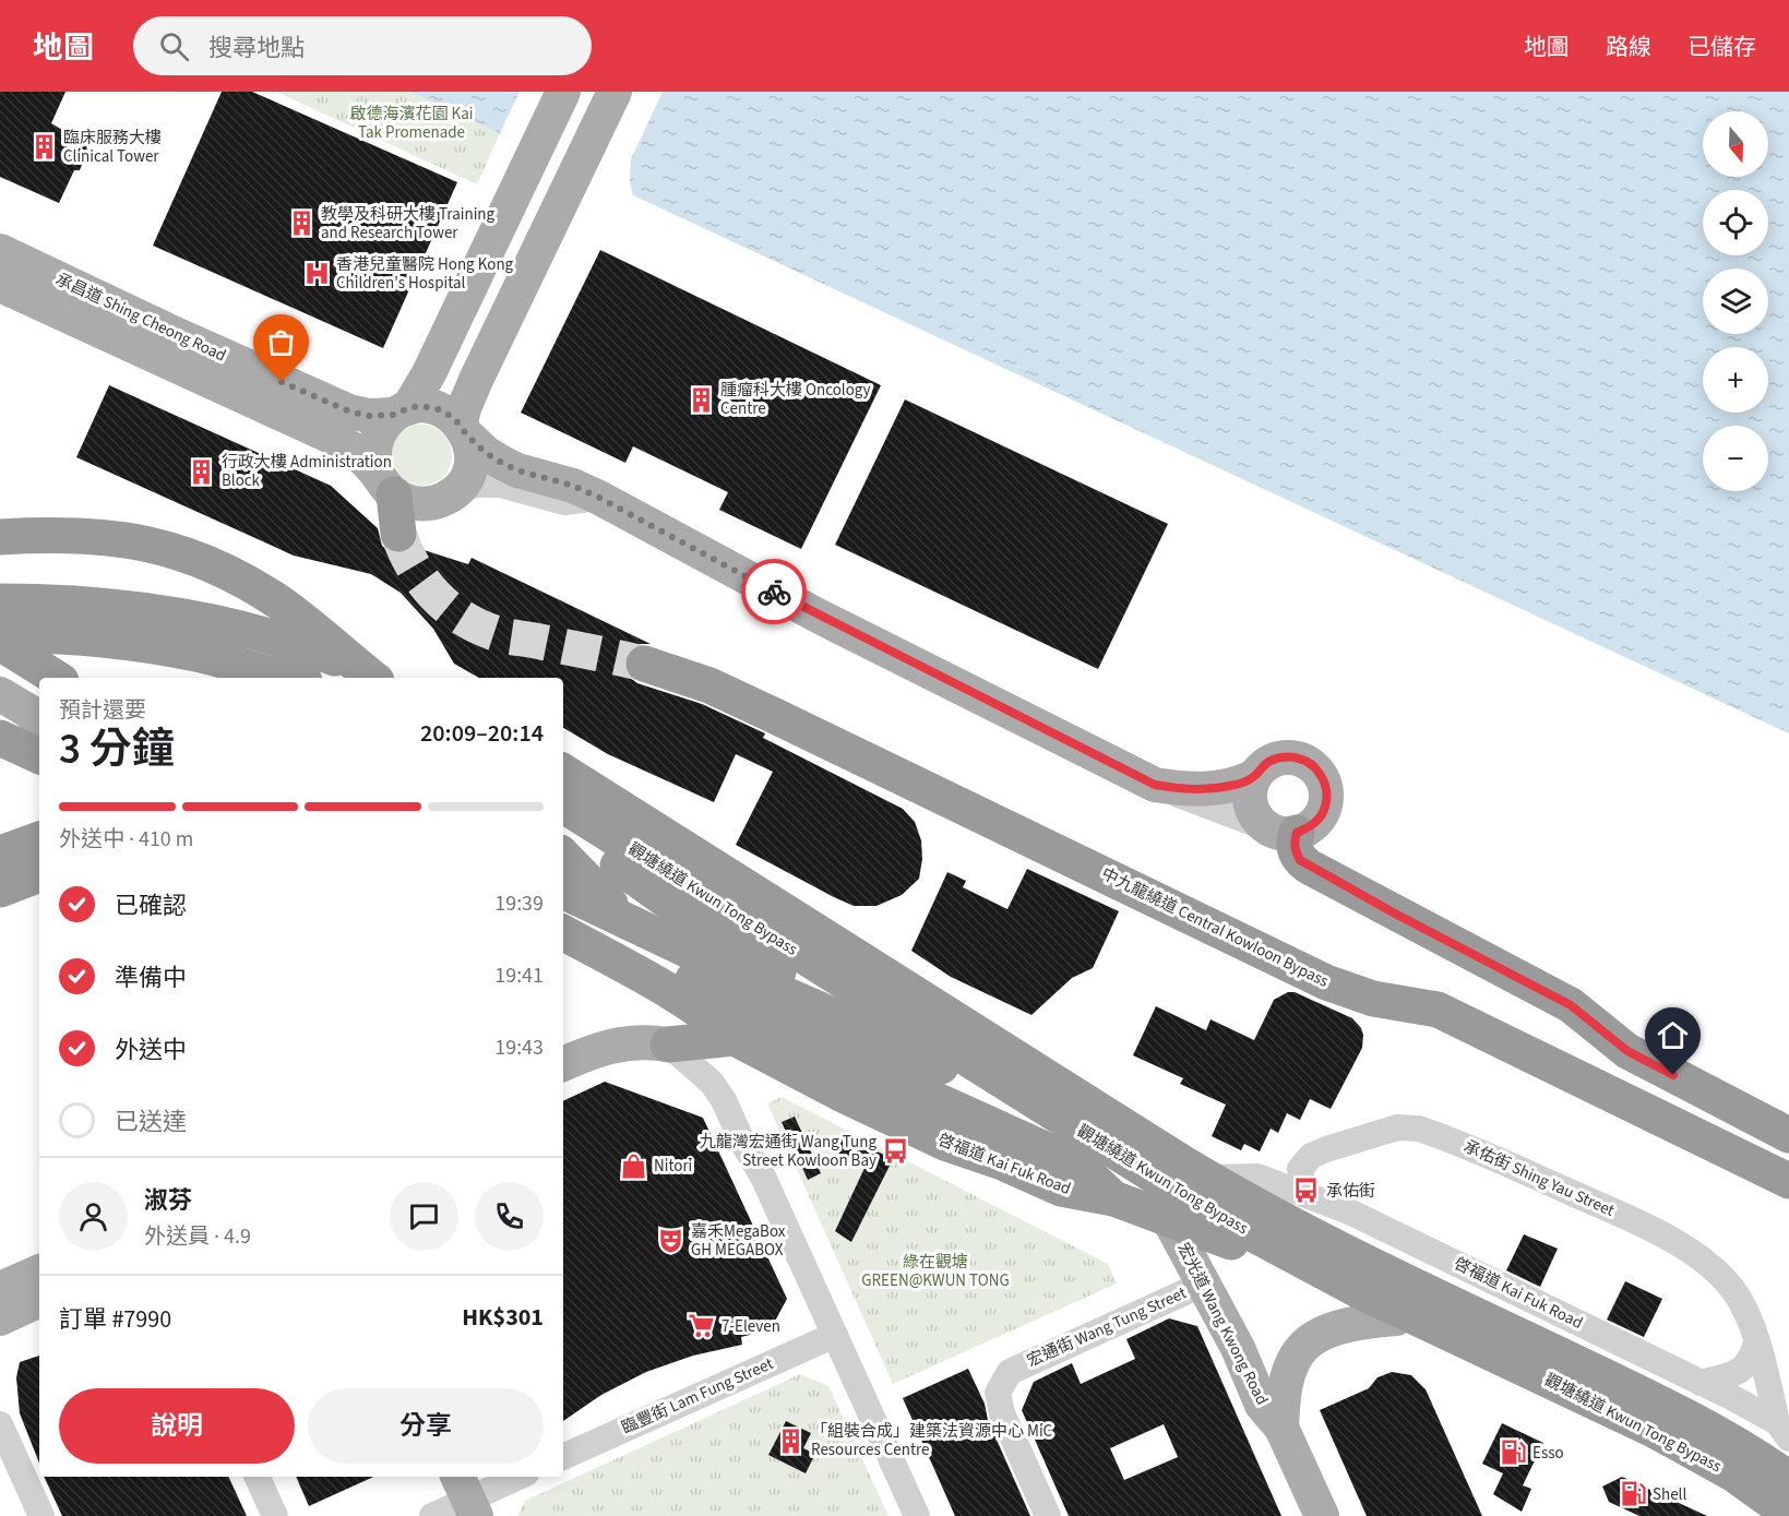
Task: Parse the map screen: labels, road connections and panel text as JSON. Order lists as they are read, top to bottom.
{
  "streets": {
    "highway": ["觀塘繞道 Kwun Tong Bypass", "中九龍繞道 Central Kowloon Bypass", "啓福道 Kai Fuk Road"],
    "main road": ["承昌道 Shing Cheong Road", "宏光道 Wang Kwong Road"],
    "street": ["承佑街 Shing Yau Street", "宏通街 Wang Tung Street", "臨豐街 Lam Fung Street"]
  },
  "crossings": [
    ["啓福道 Kai Fuk Road", "承佑街 Shing Yau Street"],
    ["啓福道 Kai Fuk Road", "宏光道 Wang Kwong Road"],
    ["宏光道 Wang Kwong Road", "宏通街 Wang Tung Street"]
  ],
  "parks": ["啟德海濱花園 Kai Tak Promenade", "綠在觀塘 GREEN@KWUN TONG"],
  "places": {
    "building": [
      "臨床服務大樓 Clinical Tower",
      "教學及科研大樓 Training and Research Tower",
      "腫瘤科大樓 Oncology Centre",
      "行政大樓 Administration Block",
      "「組裝合成」建築法資源中心 MiC Resources Centre"
    ],
    "hospital": ["香港兒童醫院 Hong Kong Children's Hospital"],
    "bus stop": ["九龍灣宏通街 Wang Tung Street Kowloon Bay", "承佑街"],
    "shop": ["Nitori"],
    "theatre": ["嘉禾MegaBox GH MEGABOX"],
    "supermarket": ["7-Eleven"],
    "fuel station": ["Esso", "Shell"]
  },
  "north": "bottom",
  "page": {
    "header": "地圖",
    "search": "搜尋地點",
    "nav": ["地圖", "路線", "已儲存"],
    "map_buttons": ["+", "−"],
    "heading": ["3 分鐘", "預計還要", "20:09–20:14"],
    "panel": [
      "淑芬",
      "外送員 · 4.9",
      "訂單 #7990",
      "HK$301"
    ],
    "bar": "外送中 · 410 m",
    "list": [
      ["已確認", "19:39"],
      ["準備中", "19:41"],
      ["外送中", "19:43"],
      "已送達"
    ],
    "buttons": ["說明", "分享"]
  }
}
